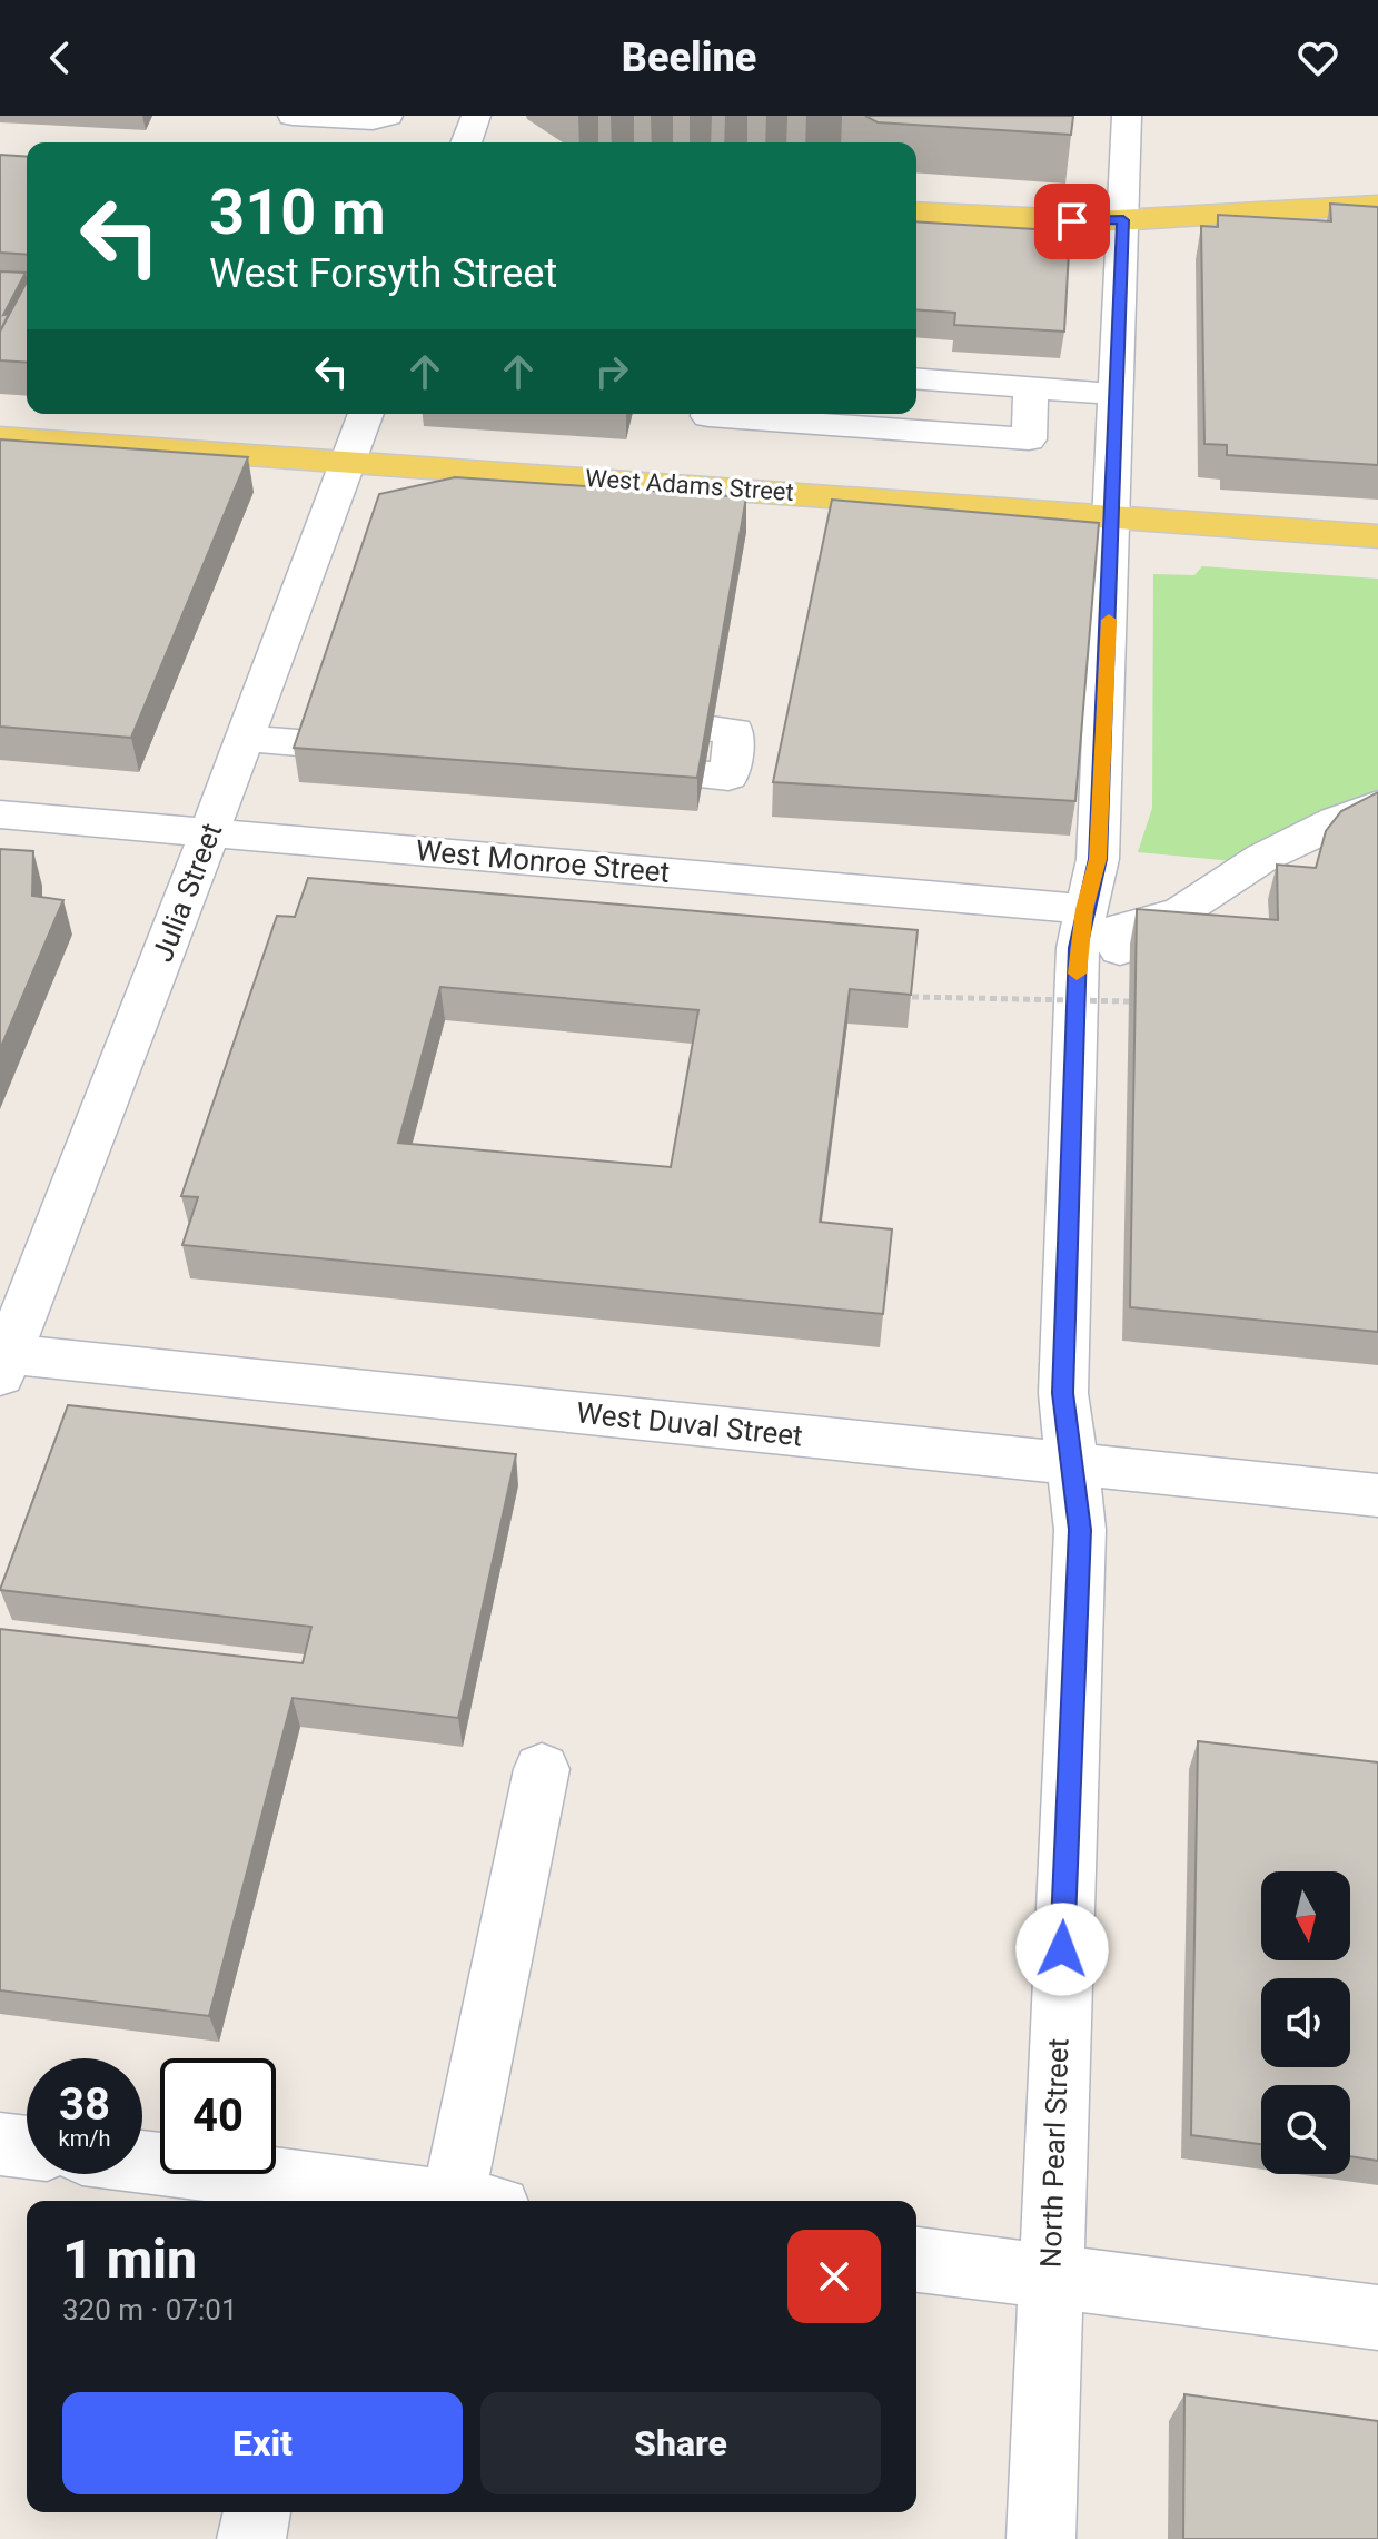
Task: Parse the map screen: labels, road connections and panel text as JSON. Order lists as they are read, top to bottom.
{
  "streets": {
    "main road": ["West Adams Street"],
    "street": [
      "West Monroe Street",
      "Julia Street",
      "West Duval Street",
      "North Pearl Street"
    ]
  },
  "crossings": [
    ["West Adams Street", "Julia Street"],
    ["West Adams Street", "North Pearl Street"],
    ["West Monroe Street", "Julia Street"],
    ["West Monroe Street", "North Pearl Street"],
    ["Julia Street", "West Duval Street"],
    ["West Duval Street", "North Pearl Street"]
  ],
  "north": "bottom",
  "page": {
    "header": "Beeline",
    "turn": ["310 m", "West Forsyth Street"],
    "speed": "38 km/h",
    "limit": "40",
    "heading": ["1 min", "320 m · 07:01"],
    "buttons": ["Exit", "Share"]
  }
}
